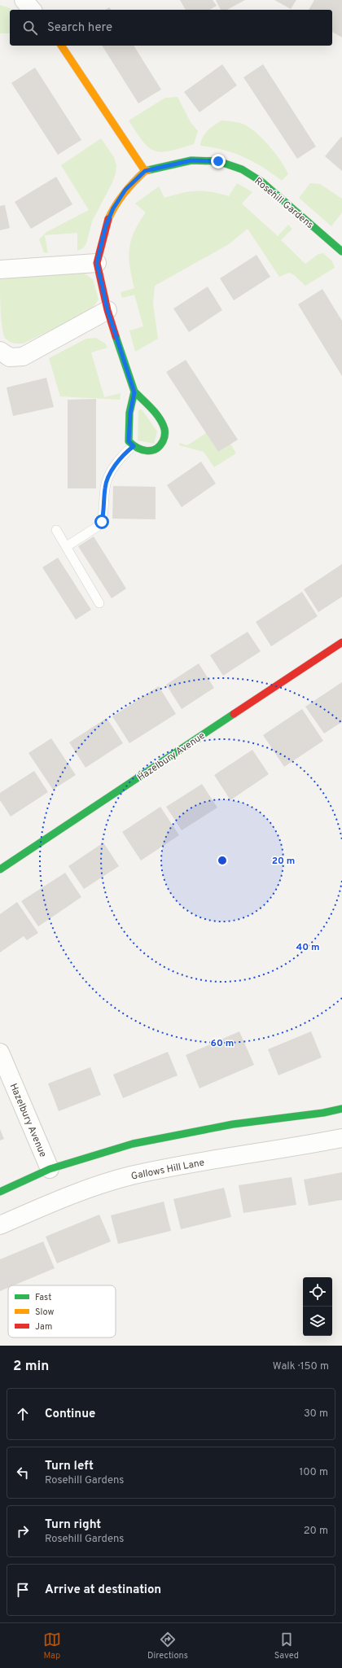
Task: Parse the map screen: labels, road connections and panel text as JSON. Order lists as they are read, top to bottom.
{
  "streets": {
    "street": ["Rosehill Gardens", "Hazelbury Avenue", "Gallows Hill Lane"]
  },
  "legend": ["Fast", "Slow", "Jam"],
  "page": {
    "search": "Search here",
    "heading": ["2 min", "Walk · 150 m"],
    "list": [
      ["Continue", "30 m"],
      ["Turn left", "Rosehill Gardens", "100 m"],
      ["Turn right", "Rosehill Gardens", "20 m"],
      "Arrive at destination"
    ],
    "nav": ["Map", "Directions", "Saved"]
  },
  "rings": ["20 m", "40 m", "60 m"]
}
